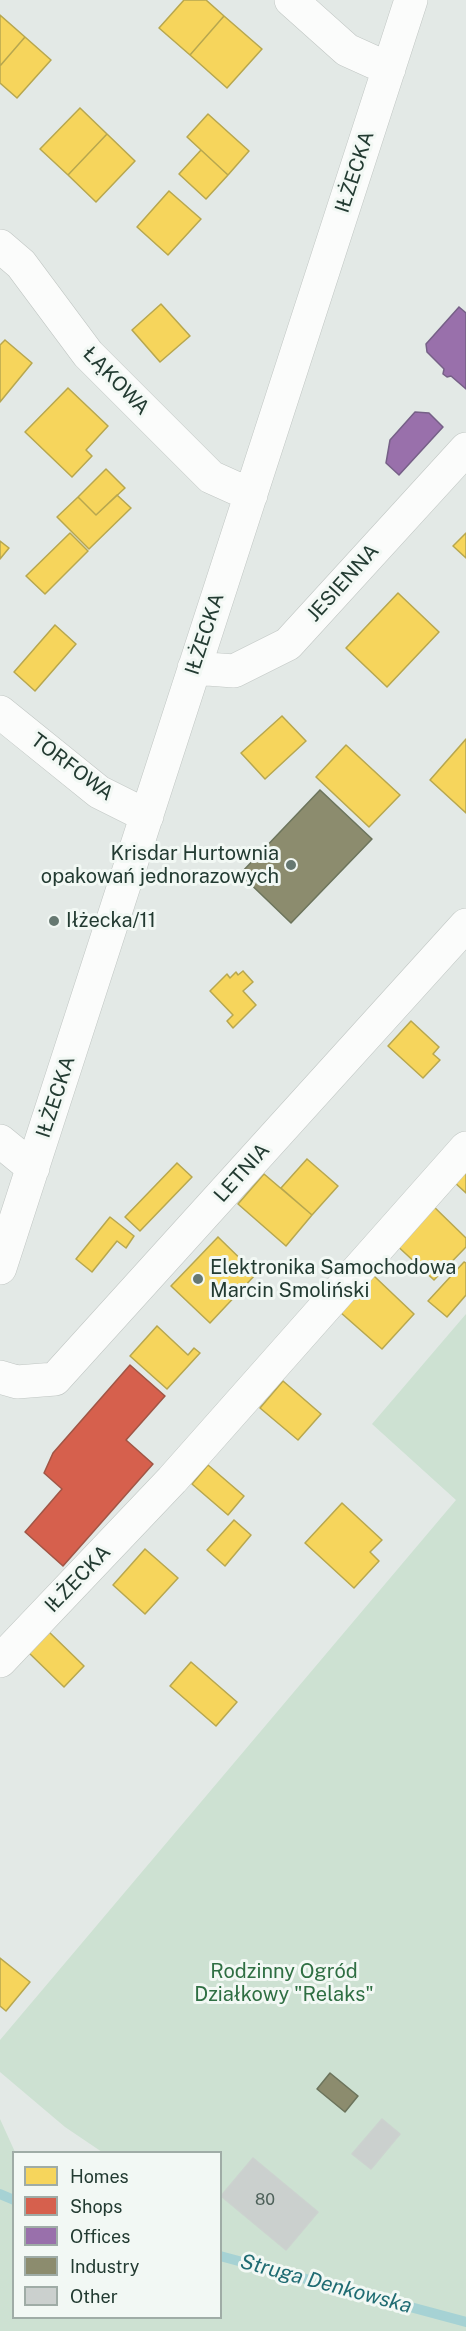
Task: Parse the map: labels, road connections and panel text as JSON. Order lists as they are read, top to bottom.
{
  "streets": {
    "street": [
      "IŁŻECKA",
      "ŁĄKOWA",
      "JESIENNA",
      "TORFOWA",
      "LETNIA"
    ]
  },
  "crossings": [
    ["IŁŻECKA", "ŁĄKOWA"],
    ["IŁŻECKA", "JESIENNA"],
    ["IŁŻECKA", "TORFOWA"]
  ],
  "water": ["Struga Denkowska"],
  "parks": ["Rodzinny Ogród Działkowy \"Relaks\""],
  "places": ["Krisdar Hurtownia opakowań jednorazowych", "Iłżecka/11", "Elektronika Samochodowa Marcin Smoliński"],
  "house_numbers": ["80"],
  "legend": [
    "Homes",
    "Shops",
    "Offices",
    "Industry",
    "Other"
  ]
}
